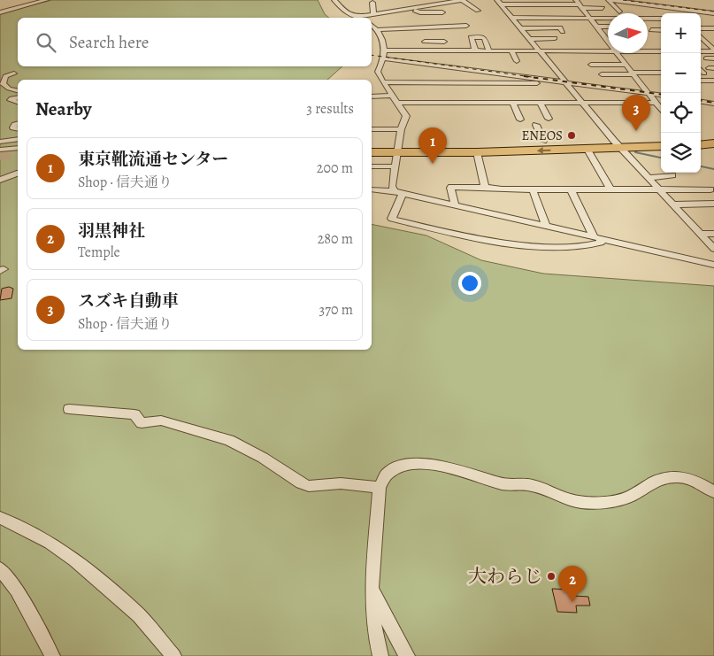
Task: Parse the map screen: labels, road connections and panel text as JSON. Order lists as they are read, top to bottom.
{
  "places": ["ENEOS", "大わらじ"],
  "north": "right",
  "page": {
    "map_buttons": ["+", "−"],
    "search": "Search here",
    "heading": ["Nearby", "3 results"],
    "pins": ["3", "1", "2"],
    "list": [
      {
        "mark": "1",
        "name": "東京靴流通センター",
        "note": "Shop · 信夫通り",
        "value": "200 m"
      },
      {
        "mark": "2",
        "name": "羽黒神社",
        "note": "Temple",
        "value": "280 m"
      },
      {
        "mark": "3",
        "name": "スズキ自動車",
        "note": "Shop · 信夫通り",
        "value": "370 m"
      }
    ]
  }
}
